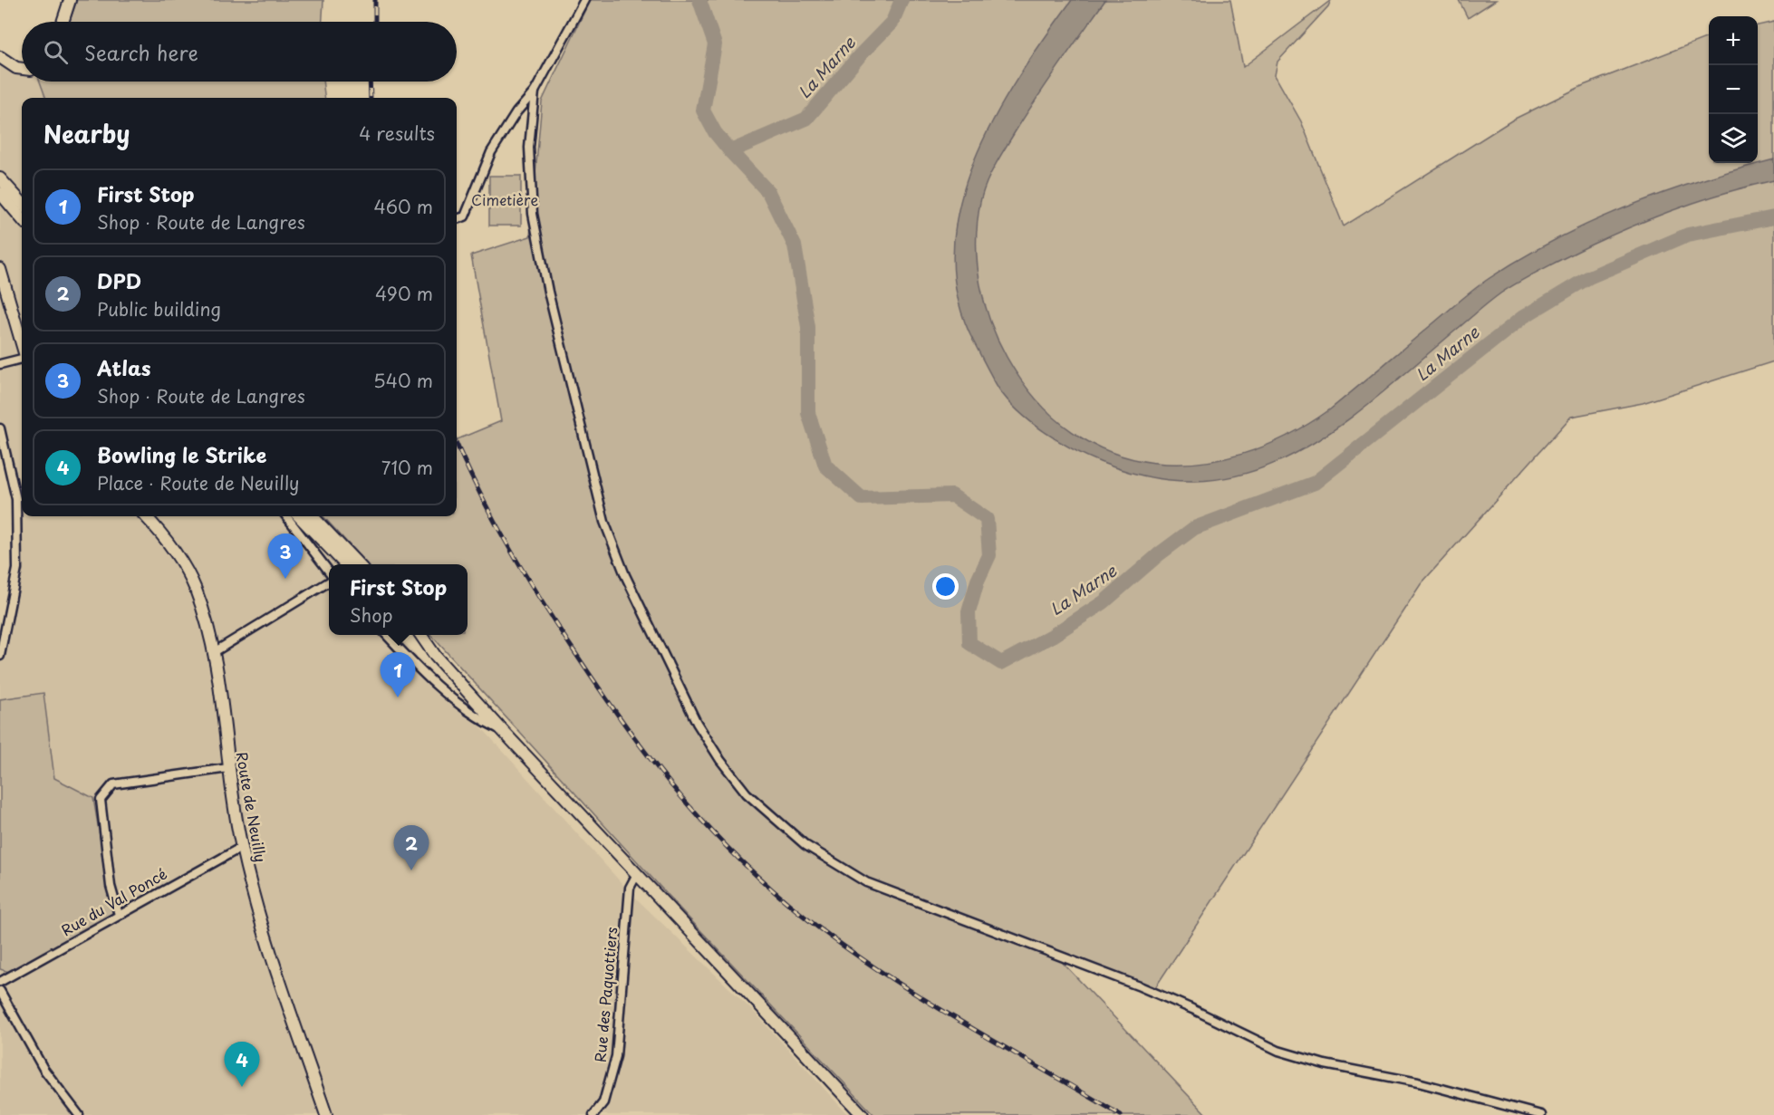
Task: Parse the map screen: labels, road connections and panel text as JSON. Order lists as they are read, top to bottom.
{
  "streets": {
    "main road": ["Route de Neuilly"],
    "street": ["Rue du Val Poncé", "Rue des Paquottiers"]
  },
  "crossings": [
    ["Route de Neuilly", "Rue du Val Poncé"]
  ],
  "water": ["La Marne"],
  "parks": ["Cimetière"],
  "page": {
    "map_buttons": ["+", "−"],
    "search": "Search here",
    "heading": ["Nearby", "4 results"],
    "list": [
      {
        "mark": "1",
        "name": "First Stop",
        "note": "Shop · Route de Langres",
        "value": "460 m"
      },
      {
        "mark": "2",
        "name": "DPD",
        "note": "Public building",
        "value": "490 m"
      },
      {
        "mark": "3",
        "name": "Atlas",
        "note": "Shop · Route de Langres",
        "value": "540 m"
      },
      {
        "mark": "4",
        "name": "Bowling le Strike",
        "note": "Place · Route de Neuilly",
        "value": "710 m"
      }
    ],
    "pins": [
      "3",
      "1",
      "2",
      "4"
    ],
    "popup": ["First Stop", "Shop"]
  }
}
